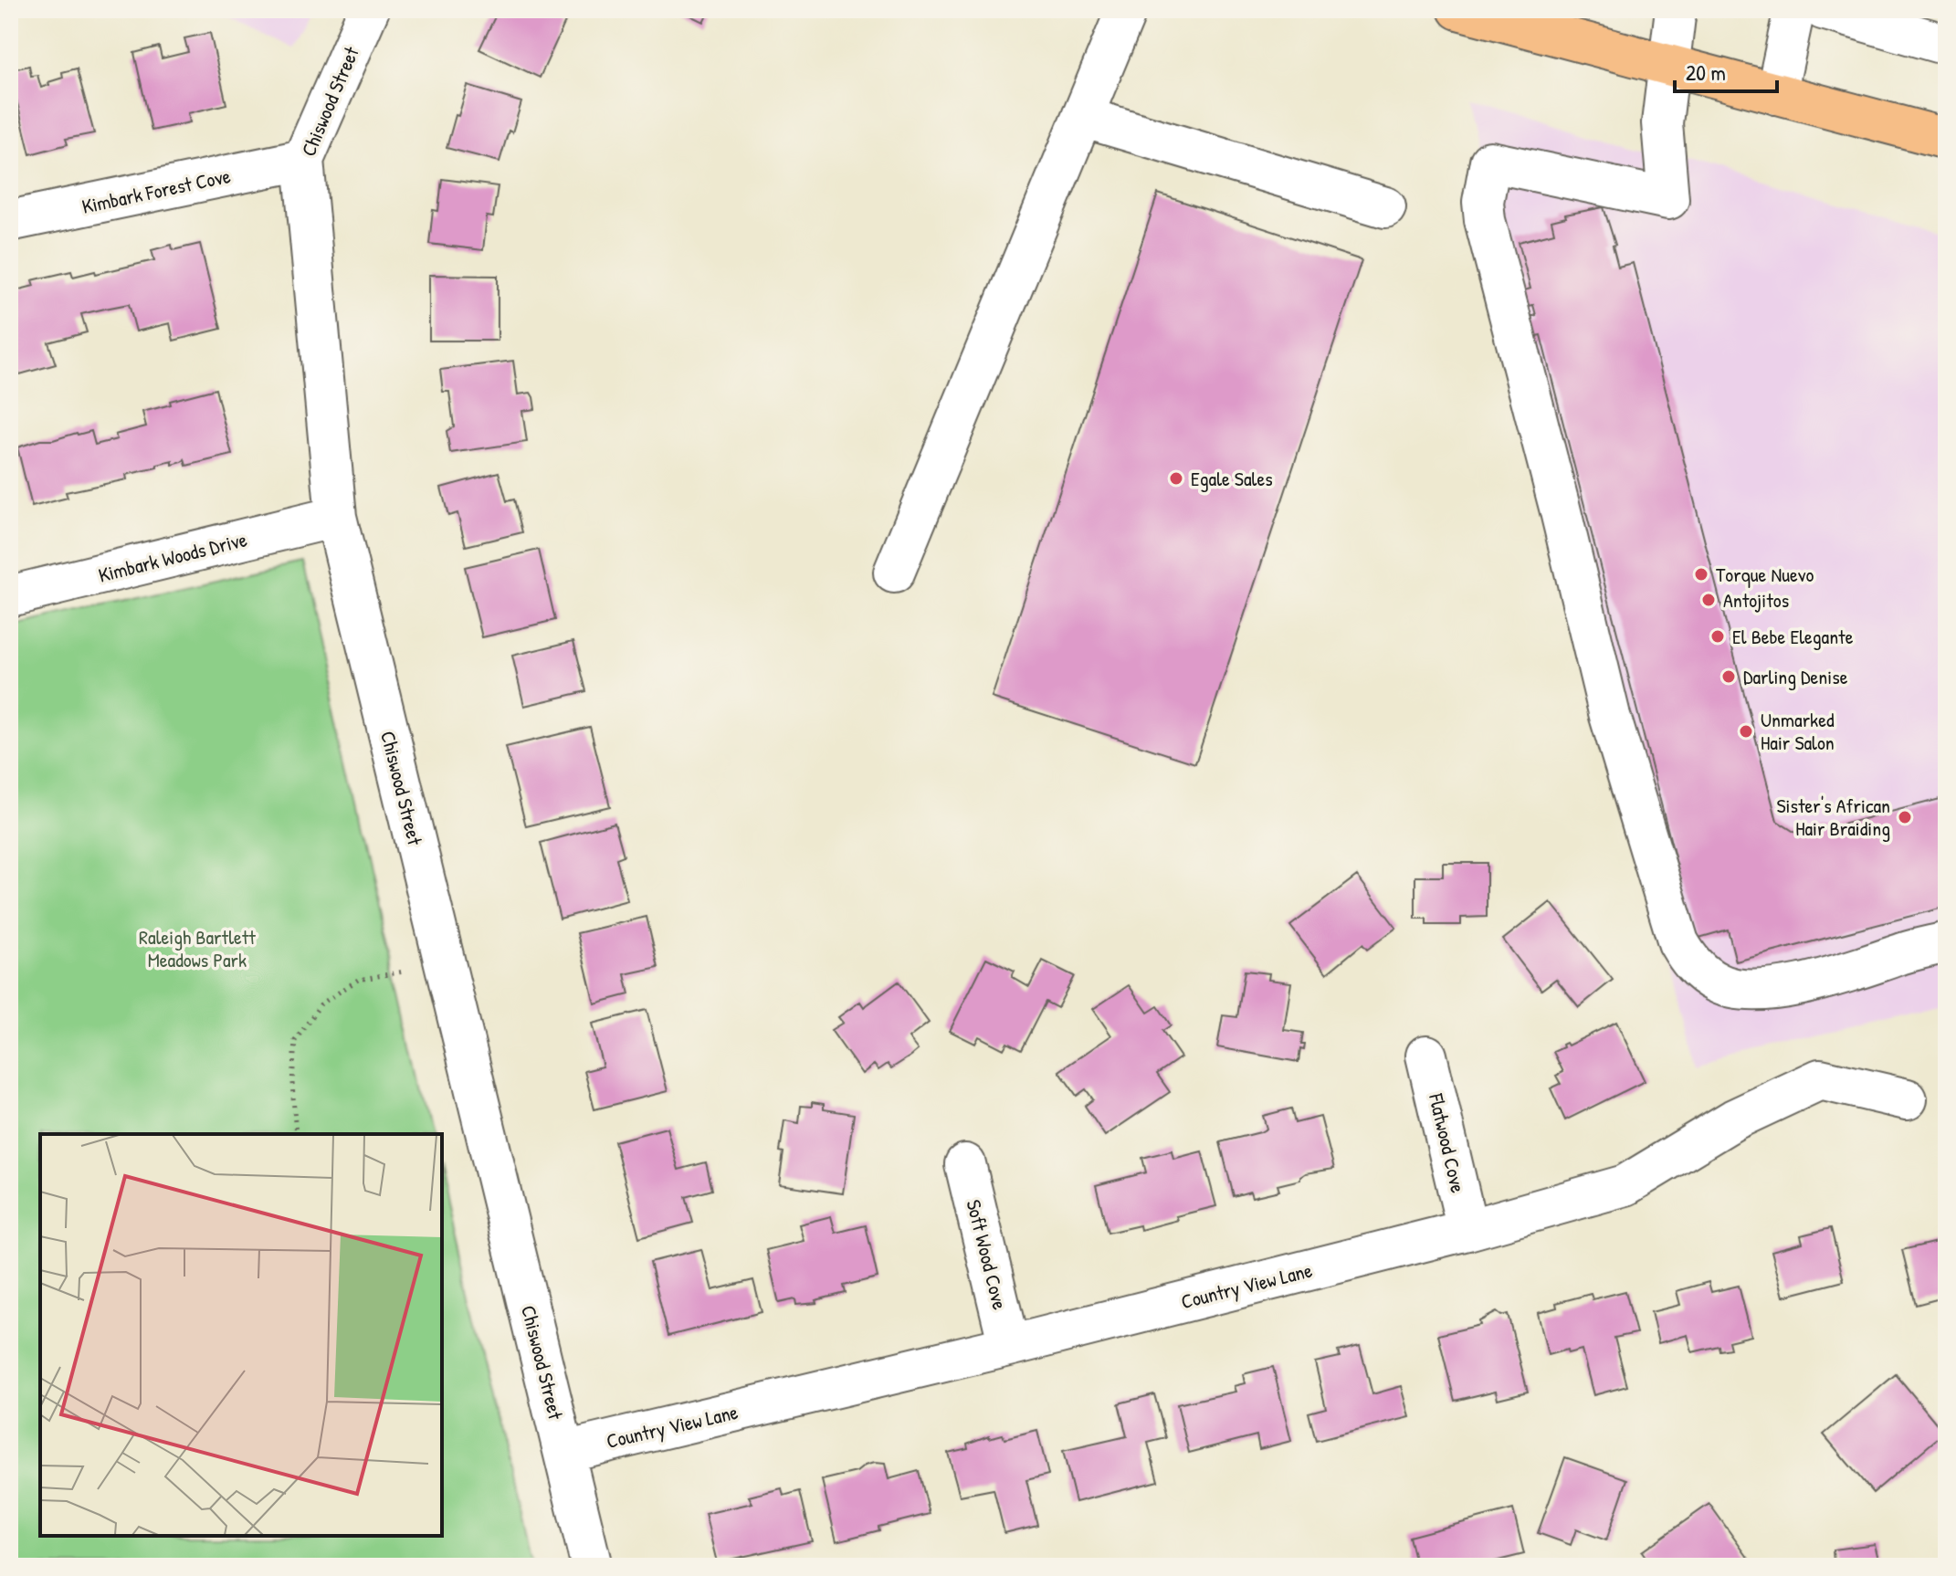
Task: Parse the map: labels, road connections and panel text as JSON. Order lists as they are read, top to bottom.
{
  "streets": {
    "street": [
      "Chiswood Street",
      "Kimbark Forest Cove",
      "Kimbark Woods Drive",
      "Flatwood Cove",
      "Soft Wood Cove",
      "Country View Lane"
    ]
  },
  "crossings": [
    ["Chiswood Street", "Kimbark Forest Cove"],
    ["Chiswood Street", "Kimbark Woods Drive"],
    ["Chiswood Street", "Country View Lane"],
    ["Flatwood Cove", "Country View Lane"],
    ["Soft Wood Cove", "Country View Lane"]
  ],
  "parks": ["Raleigh Bartlett Meadows Park"],
  "places": [
    "Egale Sales",
    "Torque Nuevo",
    "Antojitos",
    "El Bebe Elegante",
    "Darling Denise",
    "Unmarked Hair Salon",
    "Sister's African Hair Braiding"
  ],
  "scale_bar": "20 m"
}
